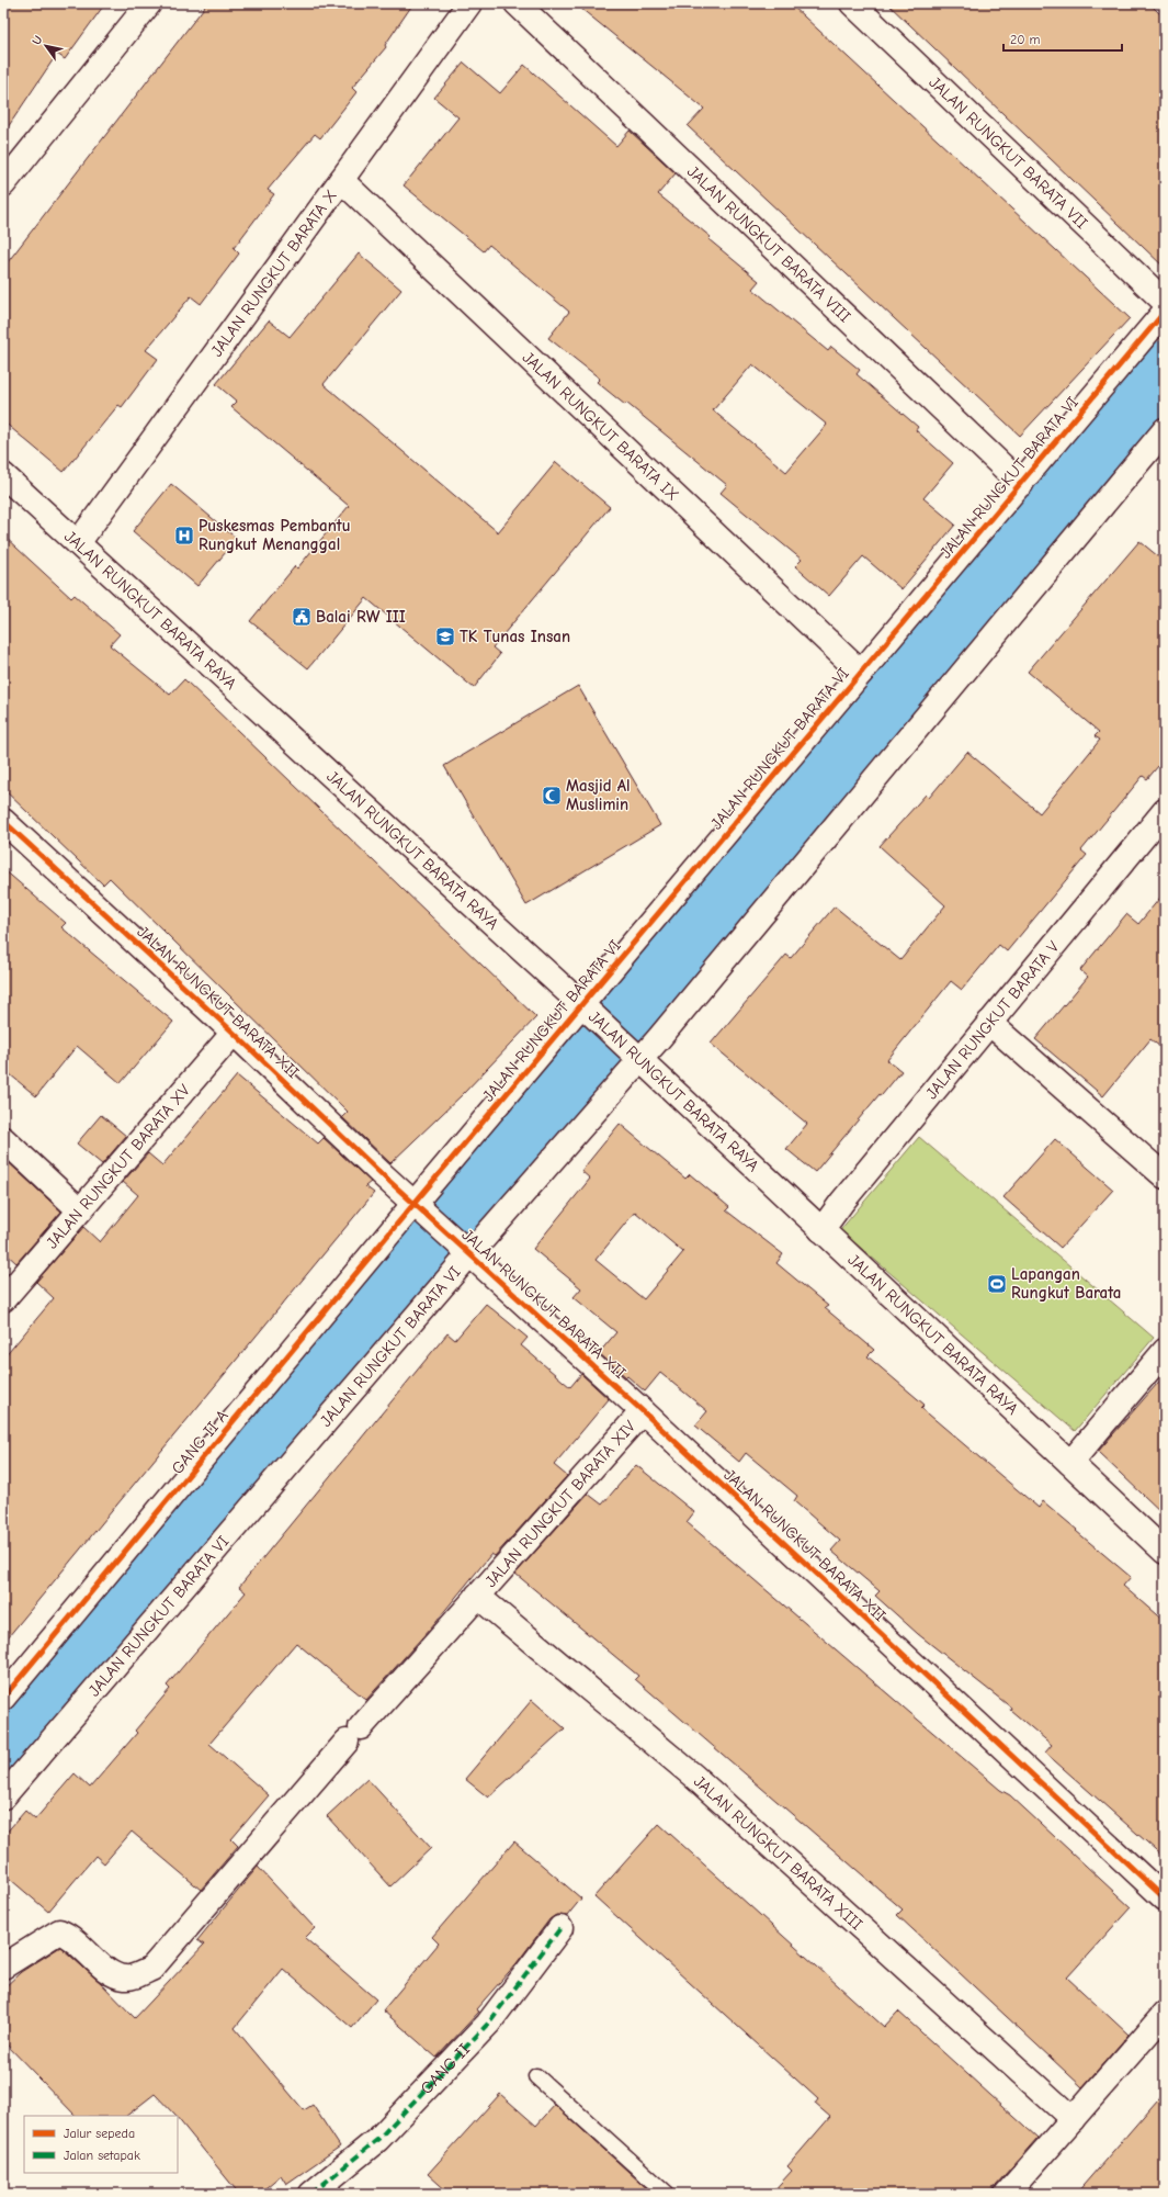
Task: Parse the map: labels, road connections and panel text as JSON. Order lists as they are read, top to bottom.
{
  "streets": {
    "street": [
      "JALAN RUNGKUT BARATA VII",
      "JALAN RUNGKUT BARATA VIII",
      "JALAN RUNGKUT BARATA X",
      "JALAN RUNGKUT BARATA IX",
      "JALAN RUNGKUT BARATA VI",
      "JALAN RUNGKUT BARATA RAYA",
      "JALAN RUNGKUT BARATA XII",
      "JALAN RUNGKUT BARATA V",
      "JALAN RUNGKUT BARATA XV",
      "GANG II A",
      "JALAN RUNGKUT BARATA XIV",
      "JALAN RUNGKUT BARATA XIII",
      "GANG II"
    ]
  },
  "crossings": [
    ["JALAN RUNGKUT BARATA VIII", "JALAN RUNGKUT BARATA VI"],
    ["JALAN RUNGKUT BARATA X", "JALAN RUNGKUT BARATA IX"],
    ["JALAN RUNGKUT BARATA X", "JALAN RUNGKUT BARATA RAYA"],
    ["JALAN RUNGKUT BARATA IX", "JALAN RUNGKUT BARATA VI"],
    ["JALAN RUNGKUT BARATA VI", "JALAN RUNGKUT BARATA RAYA"],
    ["JALAN RUNGKUT BARATA VI", "JALAN RUNGKUT BARATA XII"],
    ["JALAN RUNGKUT BARATA VI", "GANG II A"],
    ["JALAN RUNGKUT BARATA RAYA", "JALAN RUNGKUT BARATA V"],
    ["JALAN RUNGKUT BARATA XII", "JALAN RUNGKUT BARATA XV"],
    ["JALAN RUNGKUT BARATA XII", "GANG II A"],
    ["JALAN RUNGKUT BARATA XII", "JALAN RUNGKUT BARATA XIV"],
    ["JALAN RUNGKUT BARATA XIV", "JALAN RUNGKUT BARATA XIII"]
  ],
  "places": {
    "hospital": ["Puskesmas Pembantu Rungkut Menanggal"],
    "public building": ["Balai RW III"],
    "school or university": ["TK Tunas Insan"],
    "mosque": ["Masjid Al Muslimin"],
    "sports": ["Lapangan Rungkut Barata"]
  },
  "legend": ["Jalur sepeda", "Jalan setapak"],
  "scale_bar": "20 m",
  "north": "top left"
}
